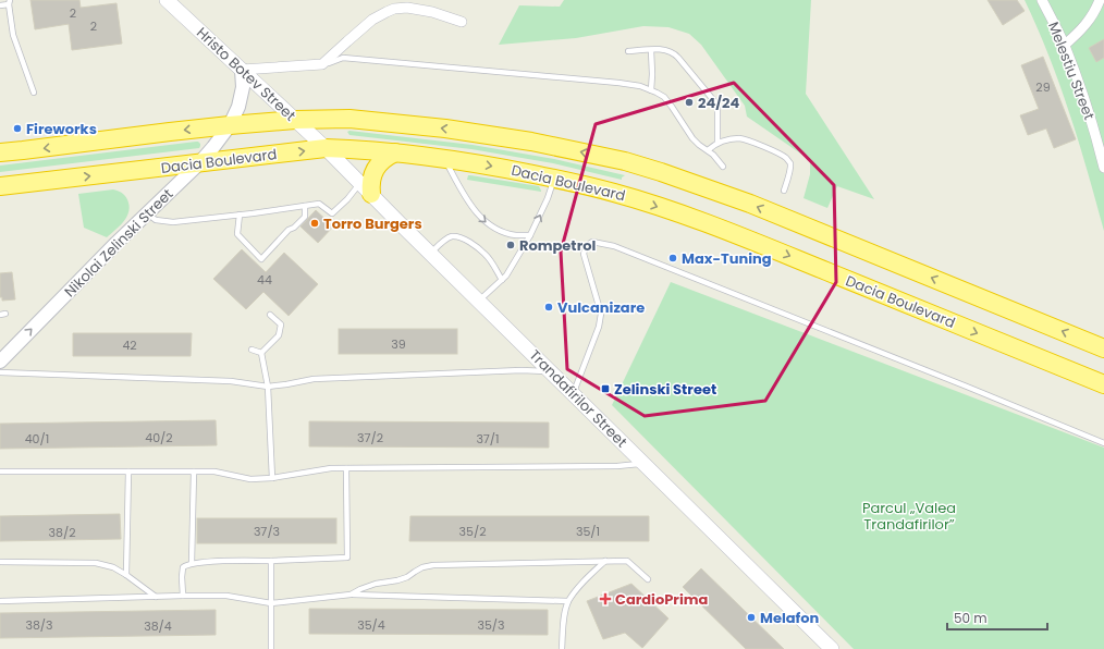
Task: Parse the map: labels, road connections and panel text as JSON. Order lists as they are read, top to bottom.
{
  "streets": {
    "highway": ["Dacia Boulevard"],
    "main road": ["Hristo Botev Street", "Trandafirilor Street"],
    "street": ["Melestiu Street", "Nikolai Zelinski Street"]
  },
  "crossings": [
    ["Hristo Botev Street", "Dacia Boulevard"],
    ["Hristo Botev Street", "Nikolai Zelinski Street"],
    ["Hristo Botev Street", "Trandafirilor Street"],
    ["Dacia Boulevard", "Nikolai Zelinski Street"],
    ["Dacia Boulevard", "Trandafirilor Street"]
  ],
  "one_way": ["Nikolai Zelinski Street"],
  "parks": ["Parcul „Valea Trandafirilor”"],
  "places": {
    "other": [
      "24/24",
      "Fireworks",
      "Torro Burgers",
      "Rompetrol",
      "Max-Tuning",
      "Vulcanizare",
      "Melafon"
    ],
    "transit": ["Zelinski Street"],
    "health": ["CardioPrima"]
  },
  "house_numbers": [
    "2",
    "2",
    "29",
    "44",
    "39",
    "42",
    "40/2",
    "37/2",
    "40/1",
    "37/1",
    "37/3",
    "35/2",
    "35/1",
    "38/2",
    "38/3",
    "35/4",
    "35/3",
    "38/4"
  ],
  "scale_bar": "50 m"
}
